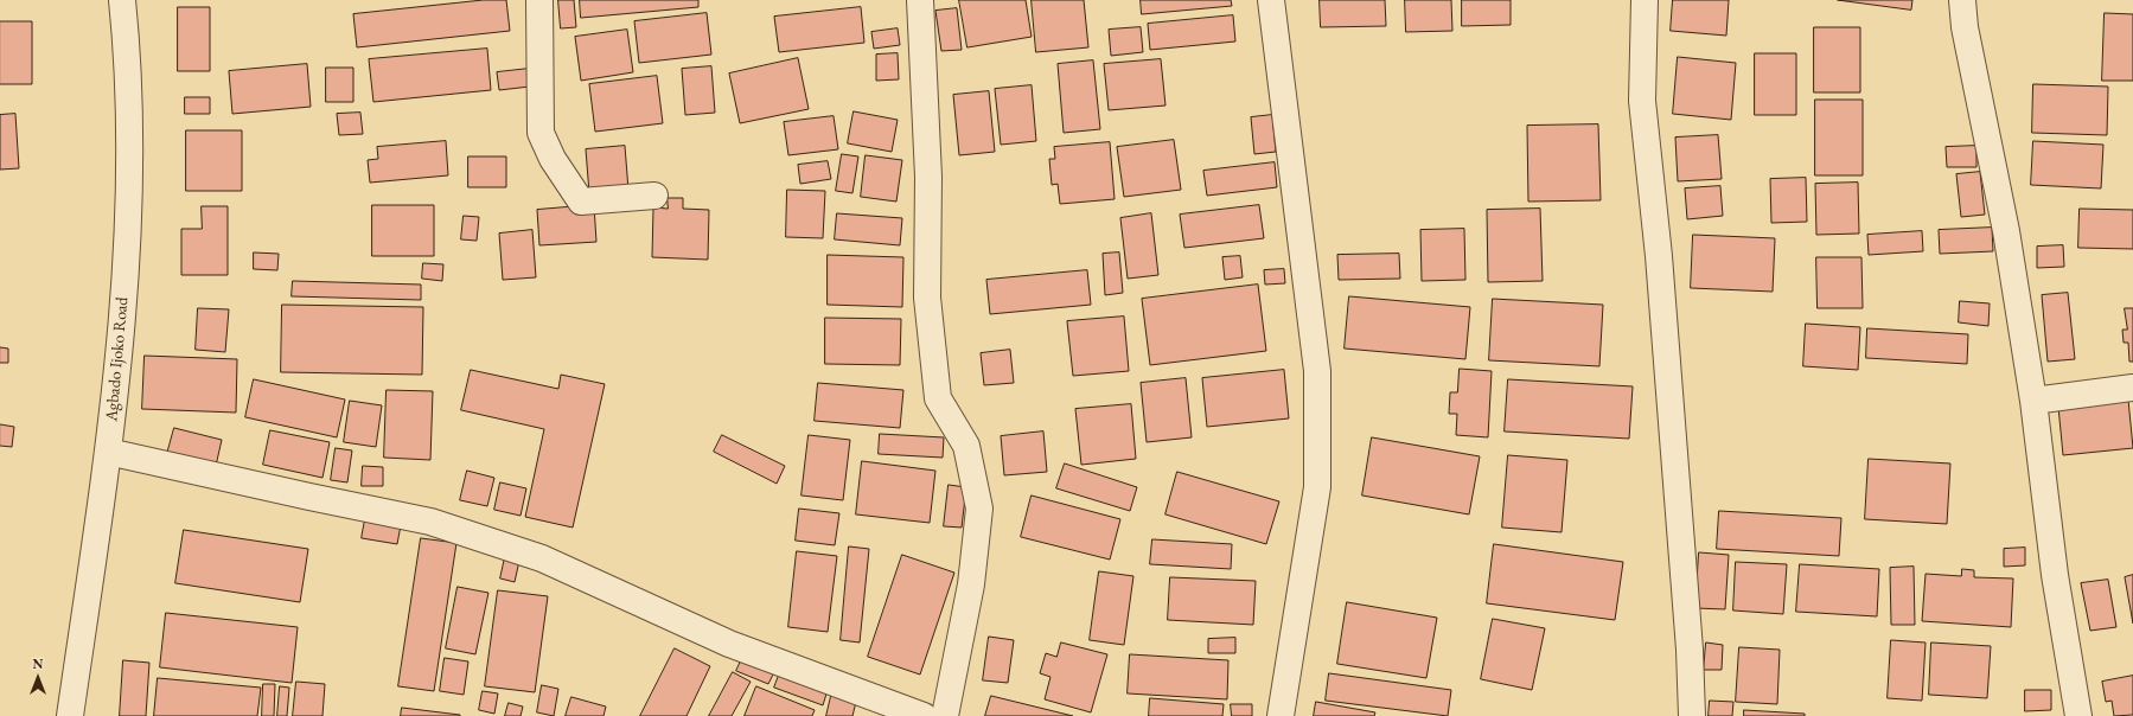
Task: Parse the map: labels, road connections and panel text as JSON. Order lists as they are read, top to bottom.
{
  "streets": {
    "street": ["Agbado Ijoko Road"]
  },
  "north": "top"
}
